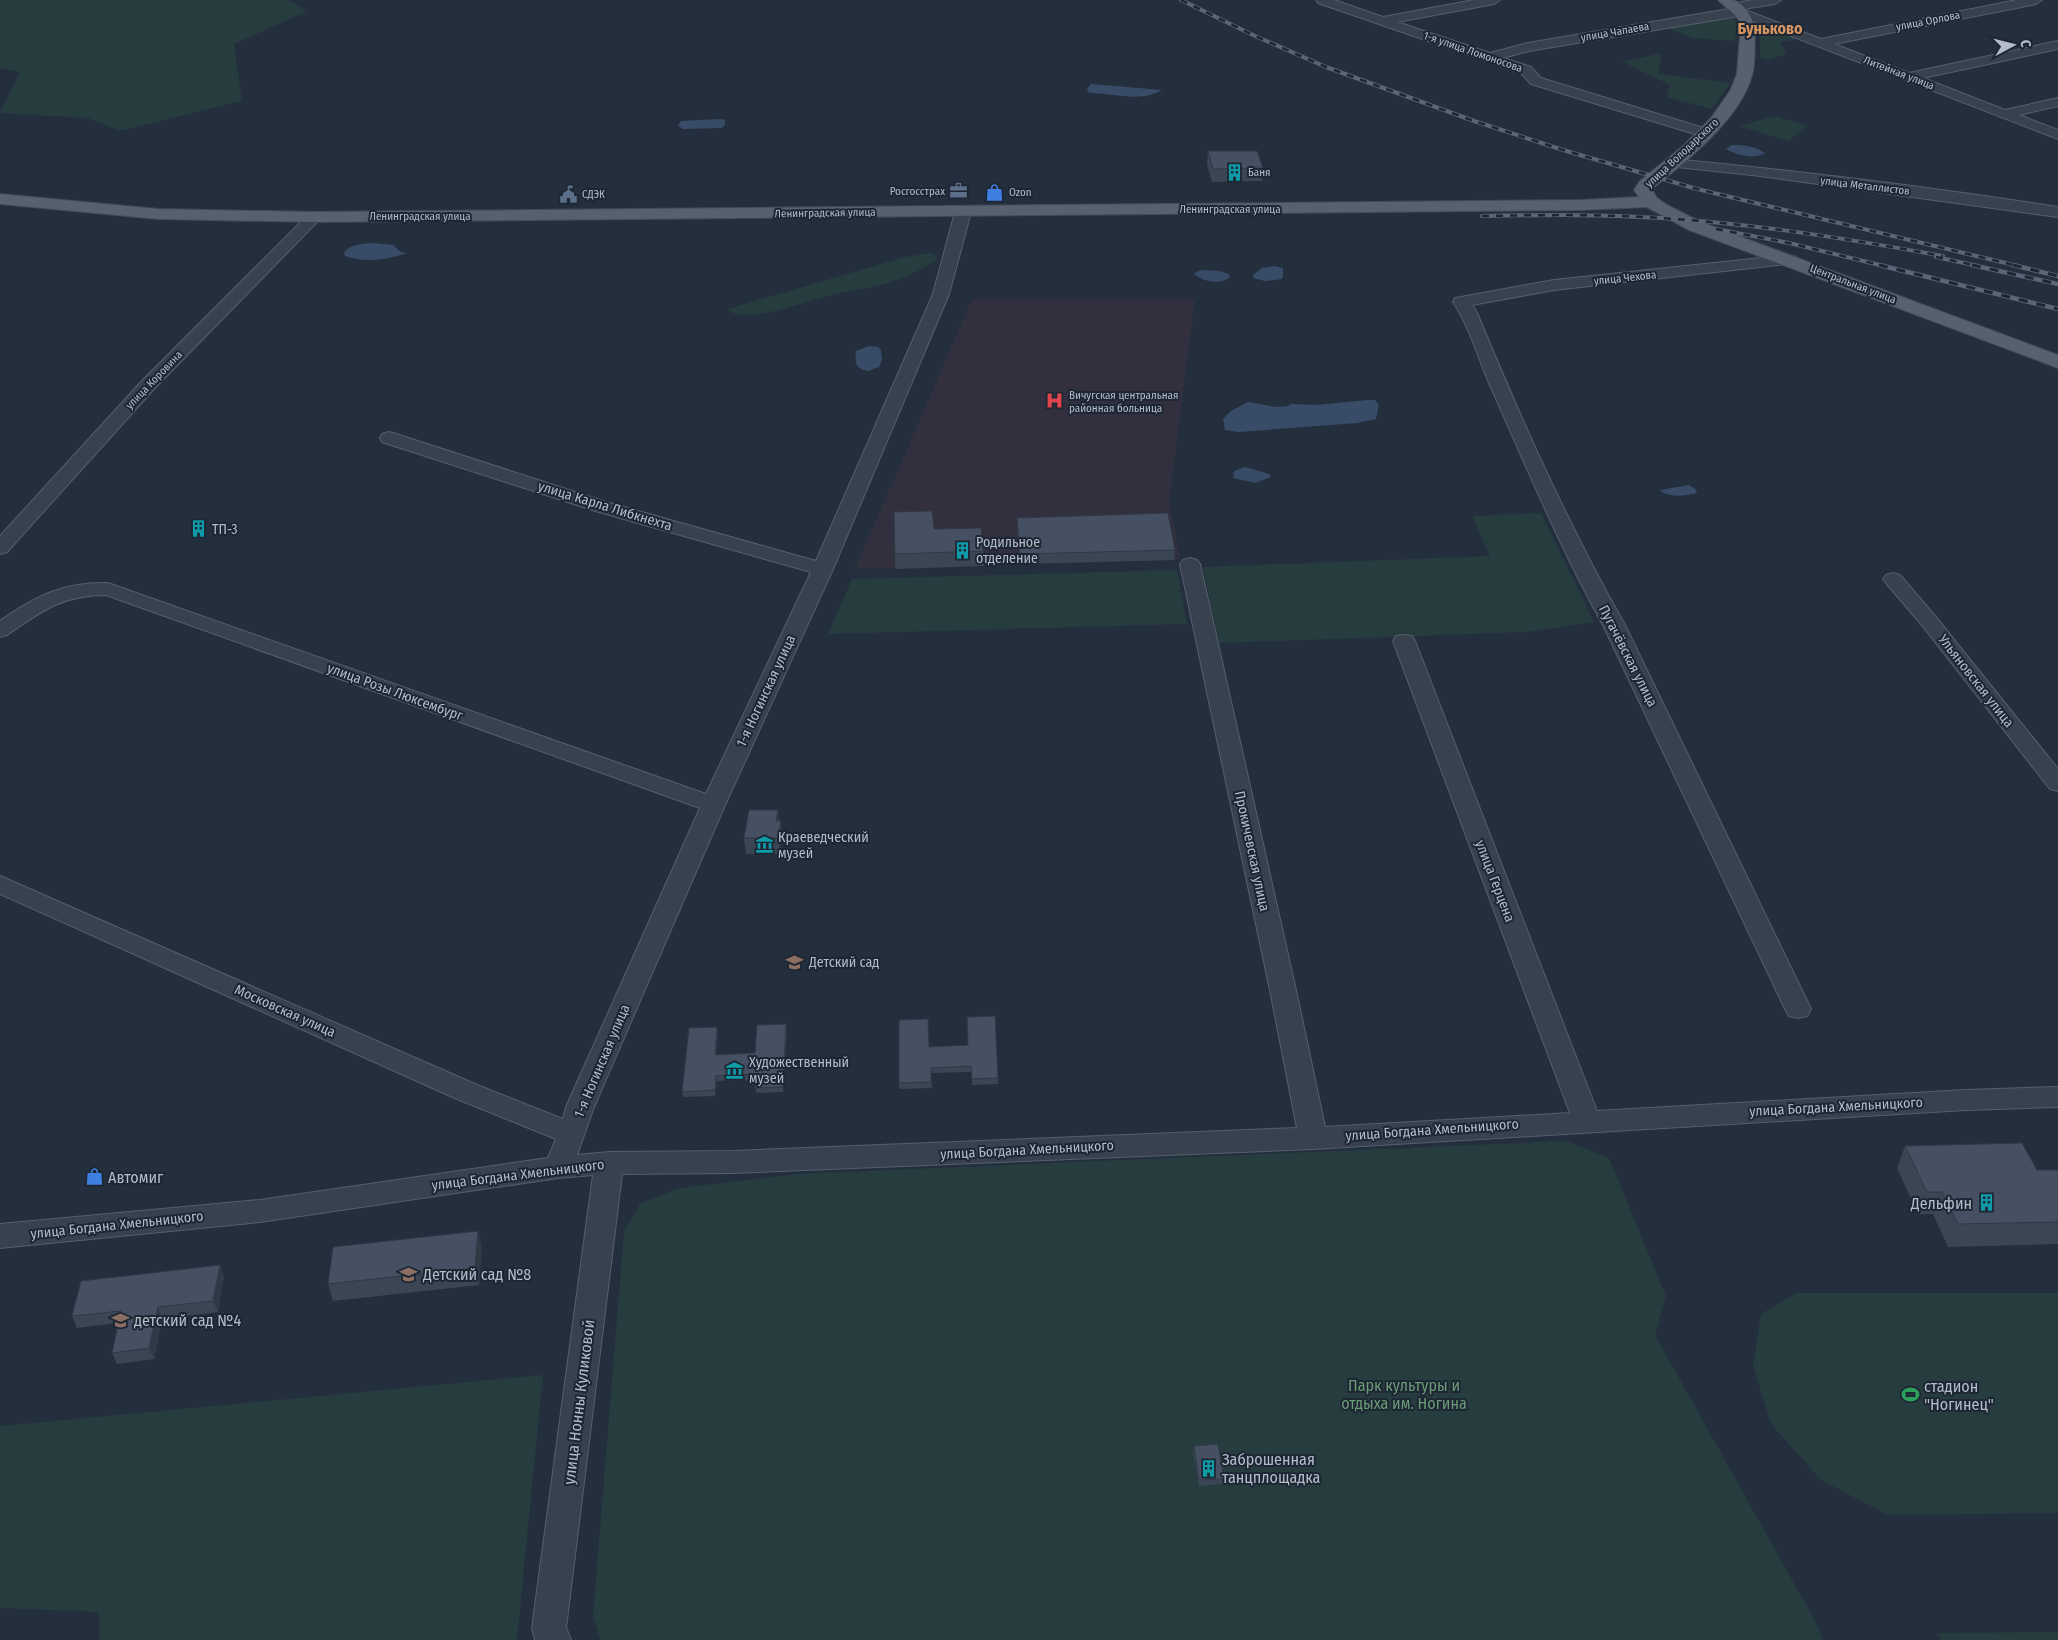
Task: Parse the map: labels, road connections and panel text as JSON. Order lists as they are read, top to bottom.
{
  "streets": {
    "main road": ["улица Володарского", "Ленинградская улица", "Центральная улица"],
    "street": [
      "улица Орлова",
      "улица Чапаева",
      "1-я улица Ломоносова",
      "Литейная улица",
      "улица Металлистов",
      "улица Чехова",
      "улица Коровина",
      "улица Карла Либкнехта",
      "Пугачёвская улица",
      "Ульяновская улица",
      "1-я Ногинская улица",
      "улица Розы Люксембург",
      "Прокичевская улица",
      "улица Герцена",
      "Московская улица",
      "улица Богдана Хмельницкого",
      "улица Нонны Куликовой"
    ]
  },
  "crossings": [
    ["улица Орлова", "Литейная улица"],
    ["улица Чапаева", "1-я улица Ломоносова"],
    ["улица Чапаева", "Литейная улица"],
    ["улица Чапаева", "улица Володарского"],
    ["1-я улица Ломоносова", "улица Володарского"],
    ["Литейная улица", "улица Володарского"],
    ["улица Володарского", "улица Металлистов"],
    ["улица Володарского", "Ленинградская улица"],
    ["улица Володарского", "Центральная улица"],
    ["Ленинградская улица", "Центральная улица"],
    ["Ленинградская улица", "улица Коровина"],
    ["Ленинградская улица", "1-я Ногинская улица"],
    ["улица Чехова", "Центральная улица"],
    ["улица Чехова", "Пугачёвская улица"],
    ["улица Карла Либкнехта", "1-я Ногинская улица"],
    ["1-я Ногинская улица", "улица Розы Люксембург"],
    ["1-я Ногинская улица", "Московская улица"],
    ["1-я Ногинская улица", "улица Богдана Хмельницкого"],
    ["Прокичевская улица", "улица Богдана Хмельницкого"],
    ["улица Герцена", "улица Богдана Хмельницкого"],
    ["улица Богдана Хмельницкого", "улица Нонны Куликовой"]
  ],
  "districts": ["Буньково"],
  "parks": ["Парк культуры и отдыха им. Ногина"],
  "places": {
    "building": [
      "Баня",
      "ТП-3",
      "Родильное отделение",
      "Дельфин",
      "Заброшенная танцплощадка"
    ],
    "office": ["Росгосстрах"],
    "shop": ["Ozon", "Автомиг"],
    "public building": ["СДЭК"],
    "hospital": ["Вичугская центральная районная больница"],
    "museum": ["Краеведческий музей", "Художественный музей"],
    "school or university": ["Детский сад", "Детский сад №8", "детский сад №4"],
    "sports": ["стадион \"Ногинец\""]
  },
  "north": "right"
}
